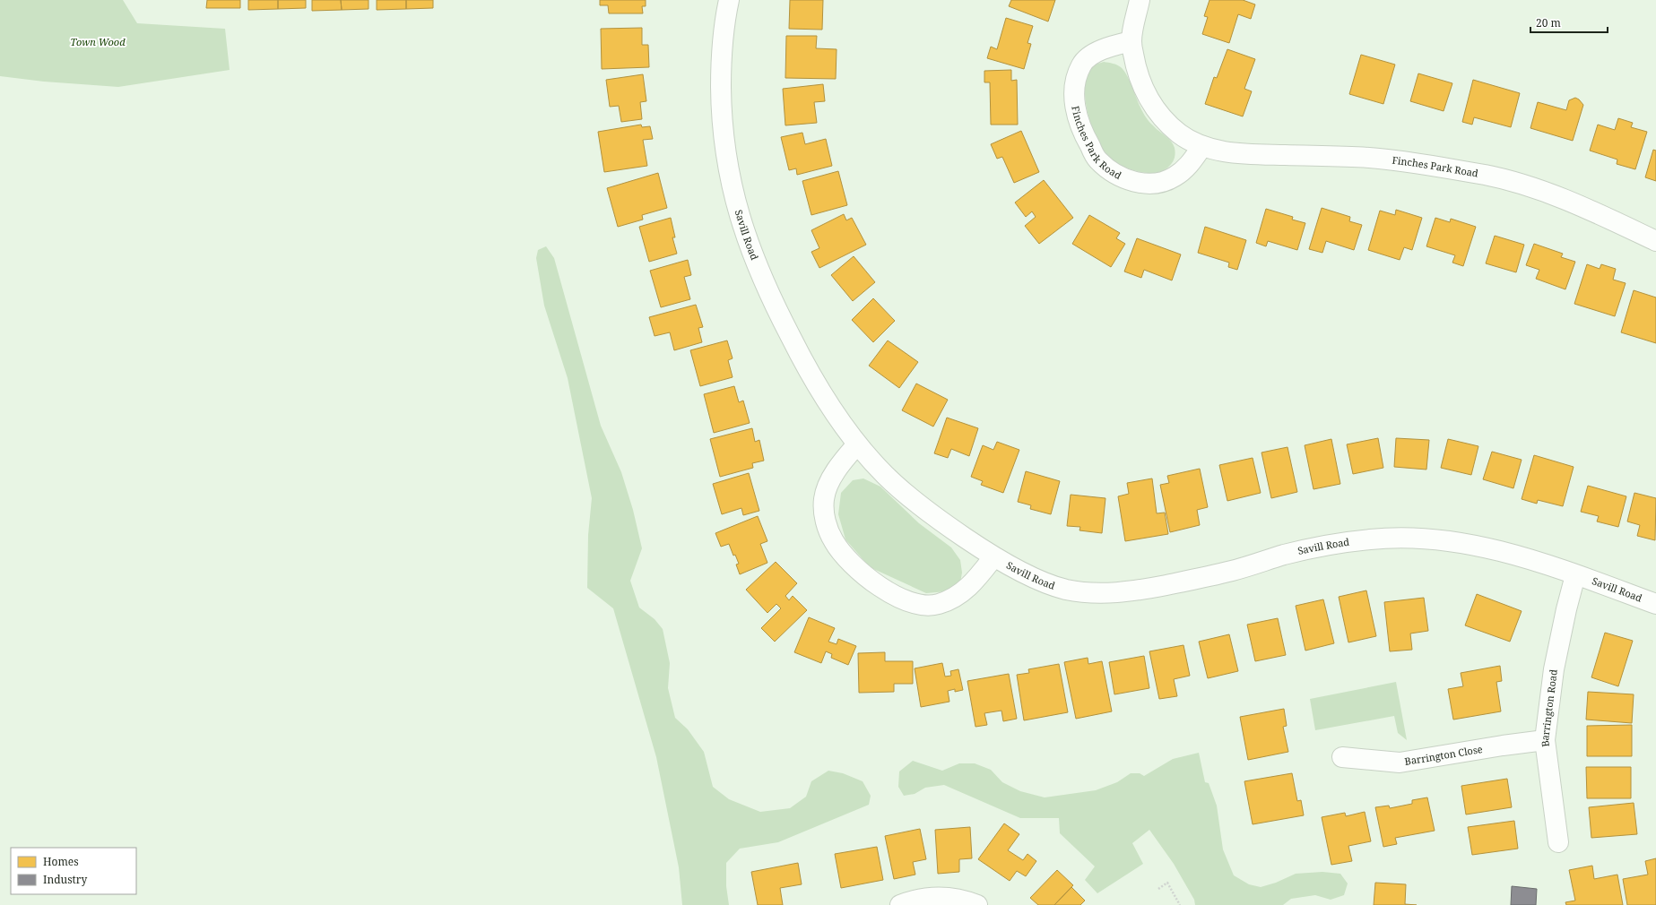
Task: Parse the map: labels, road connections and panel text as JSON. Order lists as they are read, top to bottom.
{
  "streets": {
    "street": [
      "Finches Park Road",
      "Savill Road",
      "Barrington Road",
      "Barrington Close"
    ]
  },
  "crossings": [
    ["Savill Road", "Barrington Road"],
    ["Barrington Road", "Barrington Close"]
  ],
  "parks": ["Town Wood"],
  "legend": ["Homes", "Industry"],
  "scale_bar": "20 m"
}
